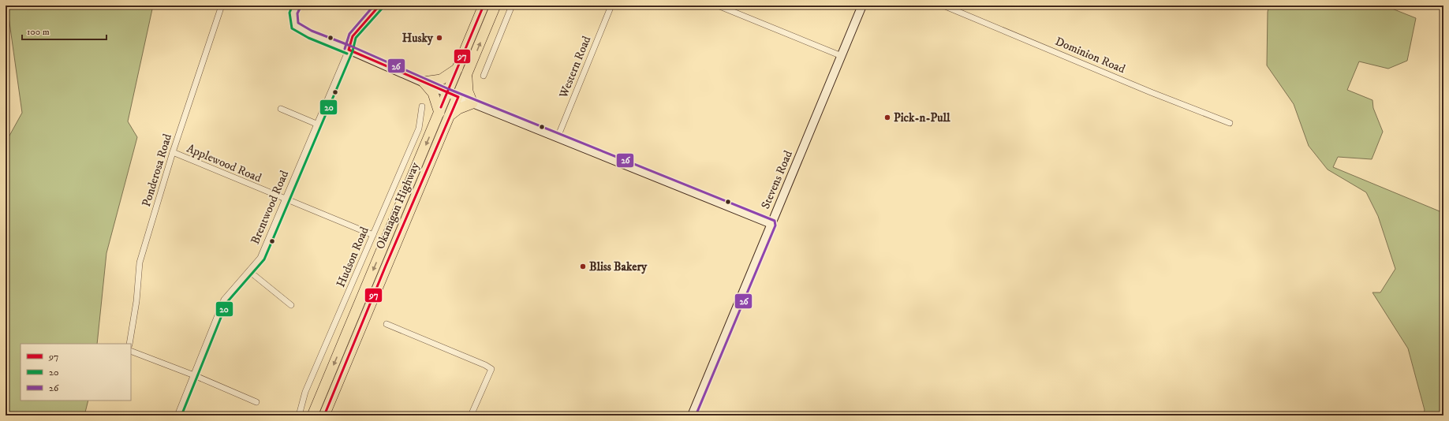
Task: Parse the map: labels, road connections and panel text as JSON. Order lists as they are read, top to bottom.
{
  "streets": {
    "highway": ["Okanagan Highway"],
    "street": [
      "Dominion Road",
      "Western Road",
      "Applewood Road",
      "Ponderosa Road",
      "Stevens Road",
      "Brentwood Road",
      "Hudson Road"
    ]
  },
  "crossings": [
    ["Applewood Road", "Ponderosa Road"],
    ["Applewood Road", "Brentwood Road"],
    ["Applewood Road", "Hudson Road"]
  ],
  "places": ["Husky", "Pick-n-Pull", "Bliss Bakery"],
  "lines": ["transit line 97", "transit line 20", "transit line 26"],
  "legend": ["97", "20", "26"],
  "scale_bar": "100 m"
}
